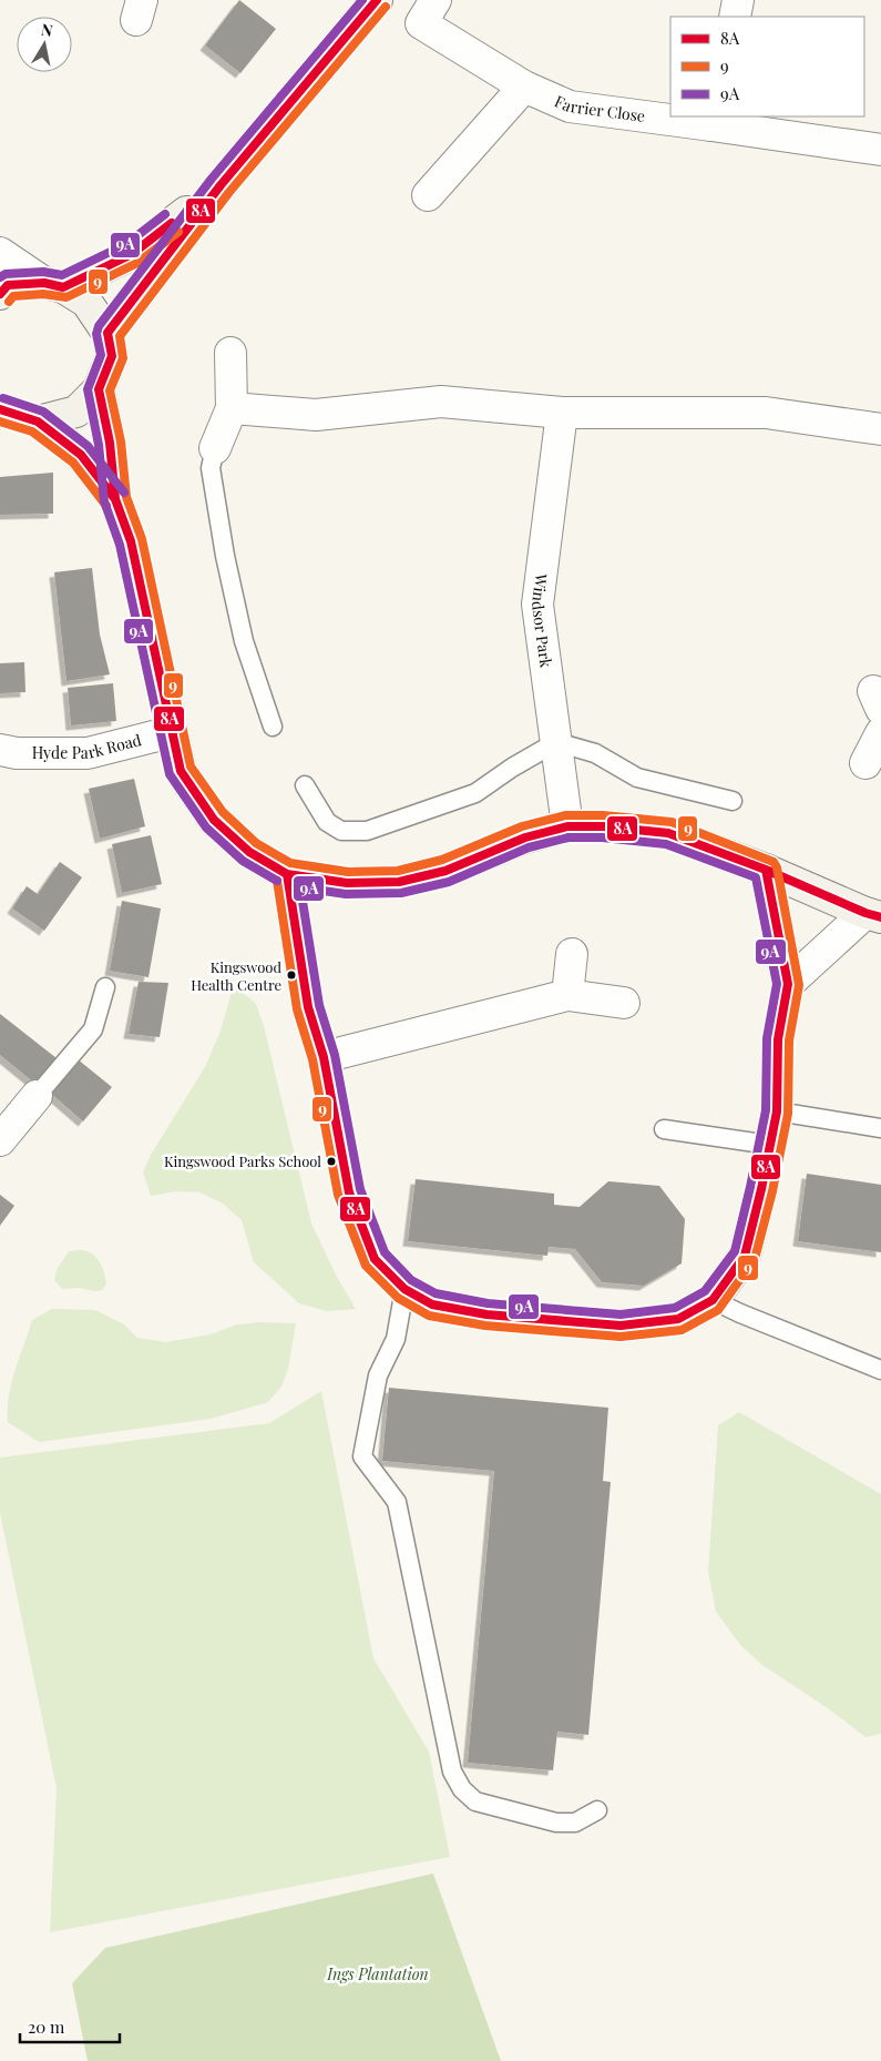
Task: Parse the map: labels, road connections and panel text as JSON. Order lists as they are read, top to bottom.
{
  "streets": {
    "street": ["Farrier Close", "Windsor Park", "Hyde Park Road"]
  },
  "parks": ["Ings Plantation"],
  "places": ["Kingswood Health Centre", "Kingswood Parks School"],
  "lines": ["transit line 8A", "transit line 9A", "transit line 9"],
  "legend": ["8A", "9", "9A"],
  "scale_bar": "20 m",
  "north": "top"
}
